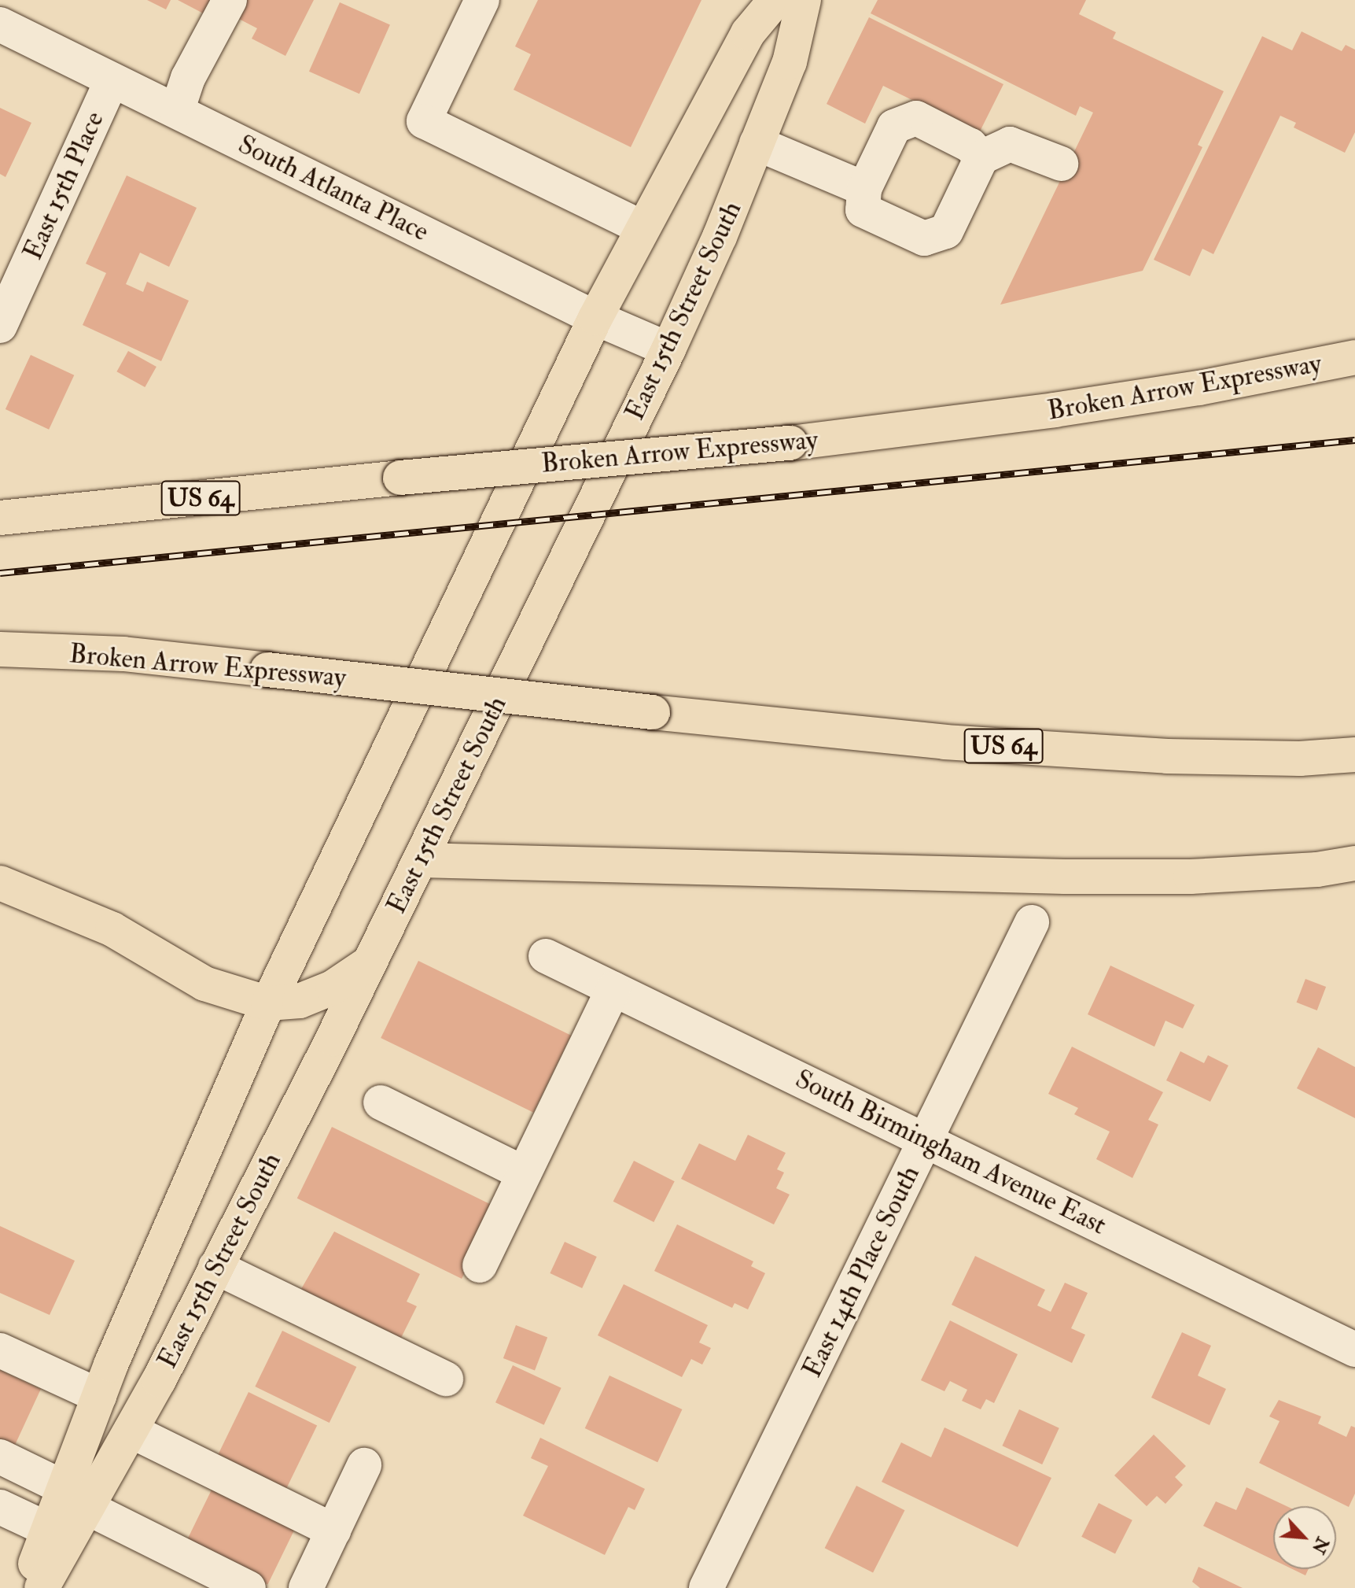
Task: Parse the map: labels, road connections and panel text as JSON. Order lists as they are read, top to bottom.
{
  "streets": {
    "main road": ["East 15th Street South", "Broken Arrow Expressway", "US 64"],
    "street": [
      "East 15th Place",
      "South Atlanta Place",
      "South Birmingham Avenue East",
      "East 14th Place South"
    ]
  },
  "crossings": [
    ["East 15th Place", "South Atlanta Place"],
    ["South Atlanta Place", "East 15th Street South"],
    ["South Birmingham Avenue East", "East 14th Place South"]
  ],
  "north": "bottom right"
}
